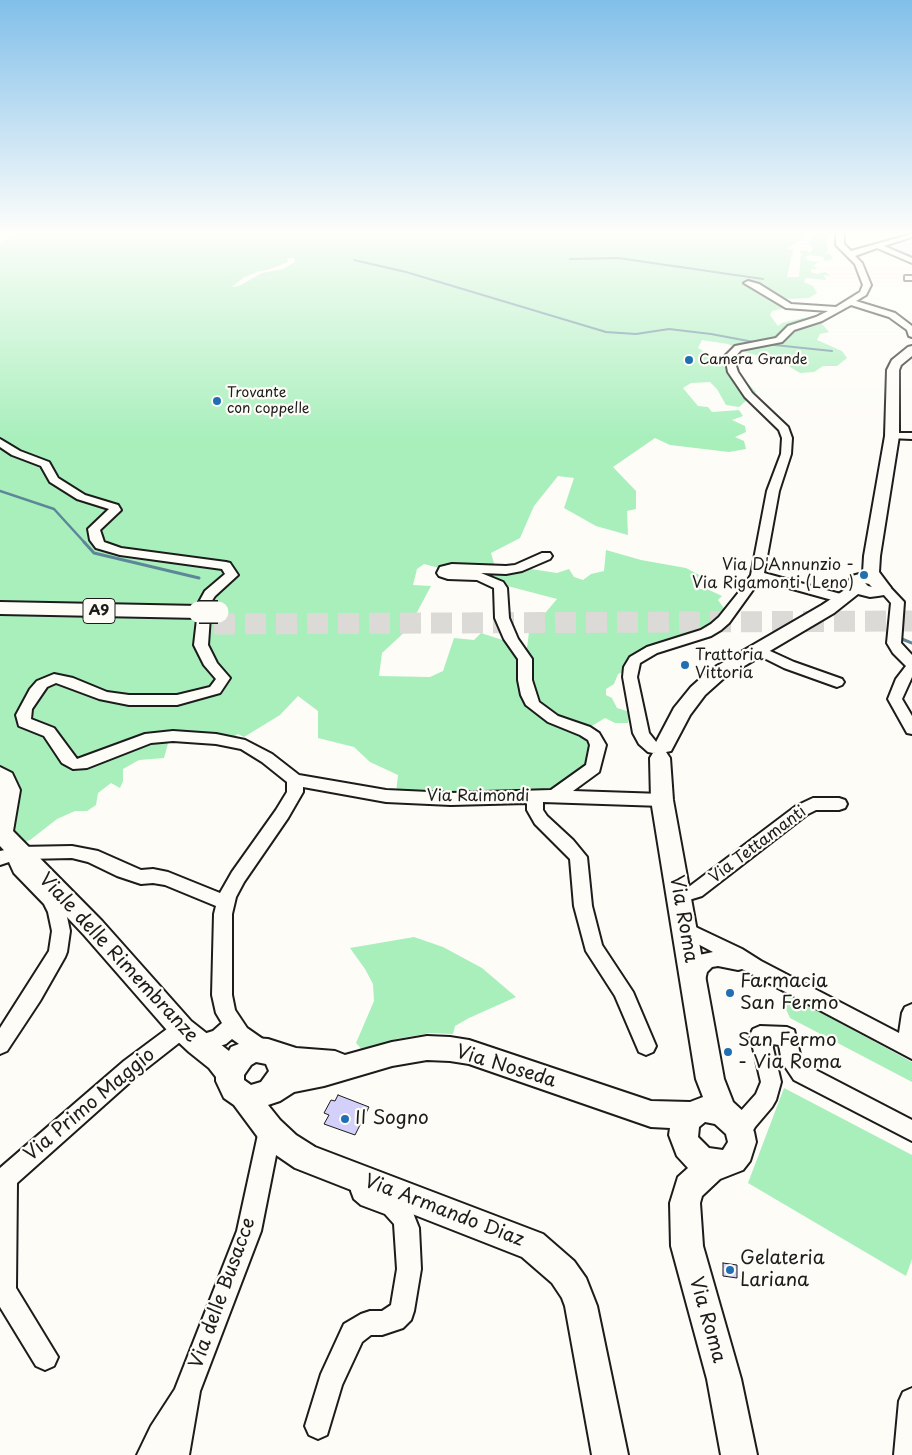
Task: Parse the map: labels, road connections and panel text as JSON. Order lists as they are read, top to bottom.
{
  "streets": {
    "highway": ["A9"],
    "main road": [
      "Via Roma",
      "Viale delle Rimembranze",
      "Via Noseda",
      "Via Armando Diaz"
    ],
    "street": [
      "Via Raimondi",
      "Via Tettamanti",
      "Via Primo Maggio",
      "Via delle Busacce"
    ]
  },
  "crossings": [
    ["Via Raimondi", "Via Roma"],
    ["Via Tettamanti", "Via Roma"],
    ["Via Roma", "Via Noseda"],
    ["Viale delle Rimembranze", "Via Noseda"],
    ["Viale delle Rimembranze", "Via Primo Maggio"],
    ["Viale delle Rimembranze", "Via Armando Diaz"],
    ["Via Noseda", "Via Primo Maggio"],
    ["Via Noseda", "Via Armando Diaz"],
    ["Via Primo Maggio", "Via Armando Diaz"],
    ["Via Armando Diaz", "Via delle Busacce"]
  ],
  "places": [
    "Camera Grande",
    "Trovante con coppelle",
    "Via D'Annunzio - Via Rigamonti (Leno)",
    "Trattoria Vittoria",
    "Farmacia San Fermo",
    "San Fermo - Via Roma",
    "Il Sogno",
    "Gelateria Lariana"
  ]
}
